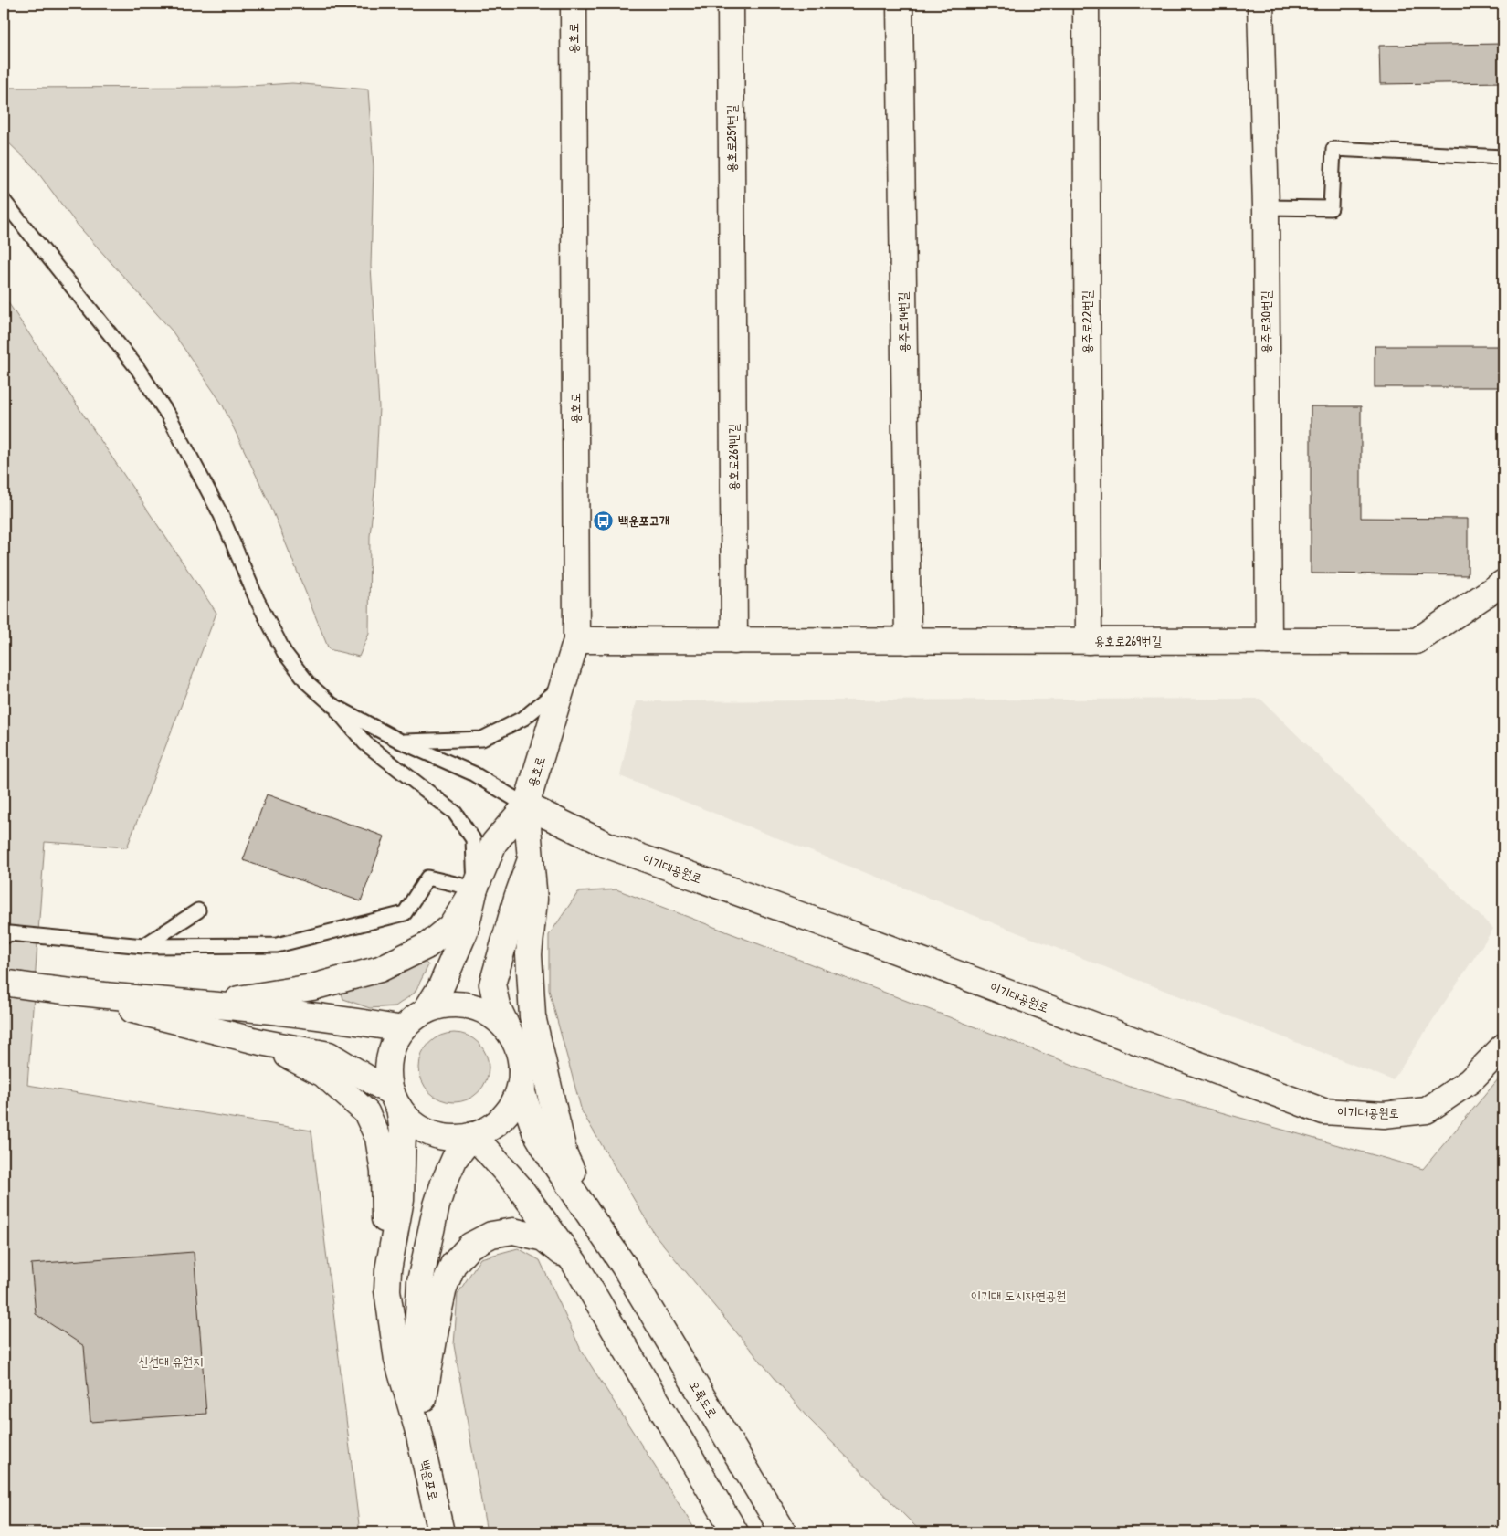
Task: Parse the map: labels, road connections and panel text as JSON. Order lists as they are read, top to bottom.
{
  "streets": {
    "street": [
      "용호로",
      "용호로251번길",
      "용주로14번길",
      "용주로22번길",
      "용주로30번길",
      "용호로269번길",
      "이기대공원로",
      "오륙도로",
      "백운포로"
    ]
  },
  "crossings": [
    ["용호로", "용호로269번길"],
    ["용호로", "이기대공원로"],
    ["용호로251번길", "용호로269번길"],
    ["용주로14번길", "용호로269번길"],
    ["용주로22번길", "용호로269번길"],
    ["용주로30번길", "용호로269번길"]
  ],
  "parks": ["이기대 도시자연공원", "신선대 유원지"],
  "places": {
    "bus stop": ["백운포고개"]
  }
}
